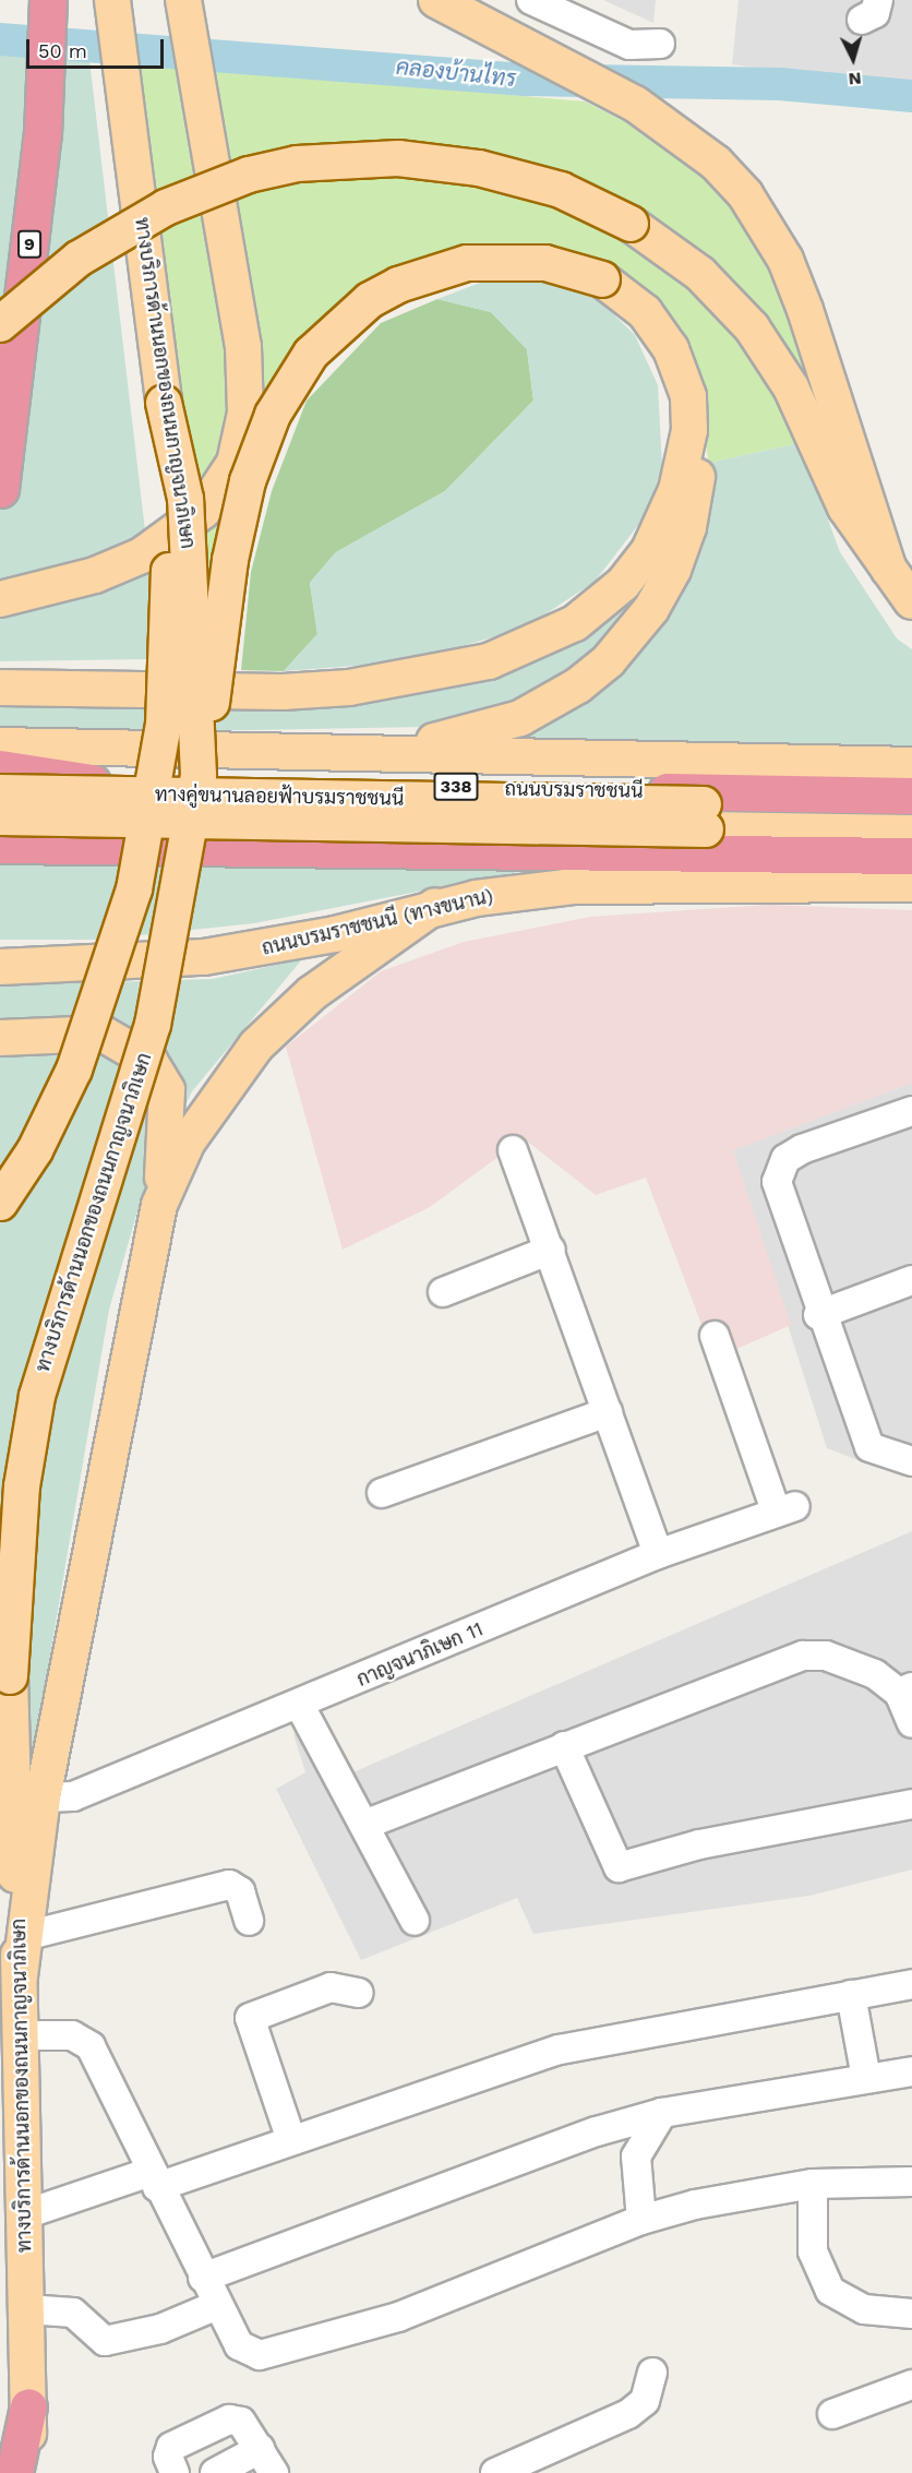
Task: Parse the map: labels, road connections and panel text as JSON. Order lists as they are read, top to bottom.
{
  "streets": {
    "highway": ["9", "338", "ถนนบรมราชชนนี"],
    "main road": ["ทางบริการด้านนอกของถนนกาญจนาภิเษก", "ทางคู่ขนานลอยฟ้าบรมราชชนนี", "ถนนบรมราชชนนี (ทางขนาน)"],
    "street": ["กาญจนาภิเษก 11"]
  },
  "water": ["คลองบ้านไทร"],
  "scale_bar": "50 m",
  "north": "bottom"
}
